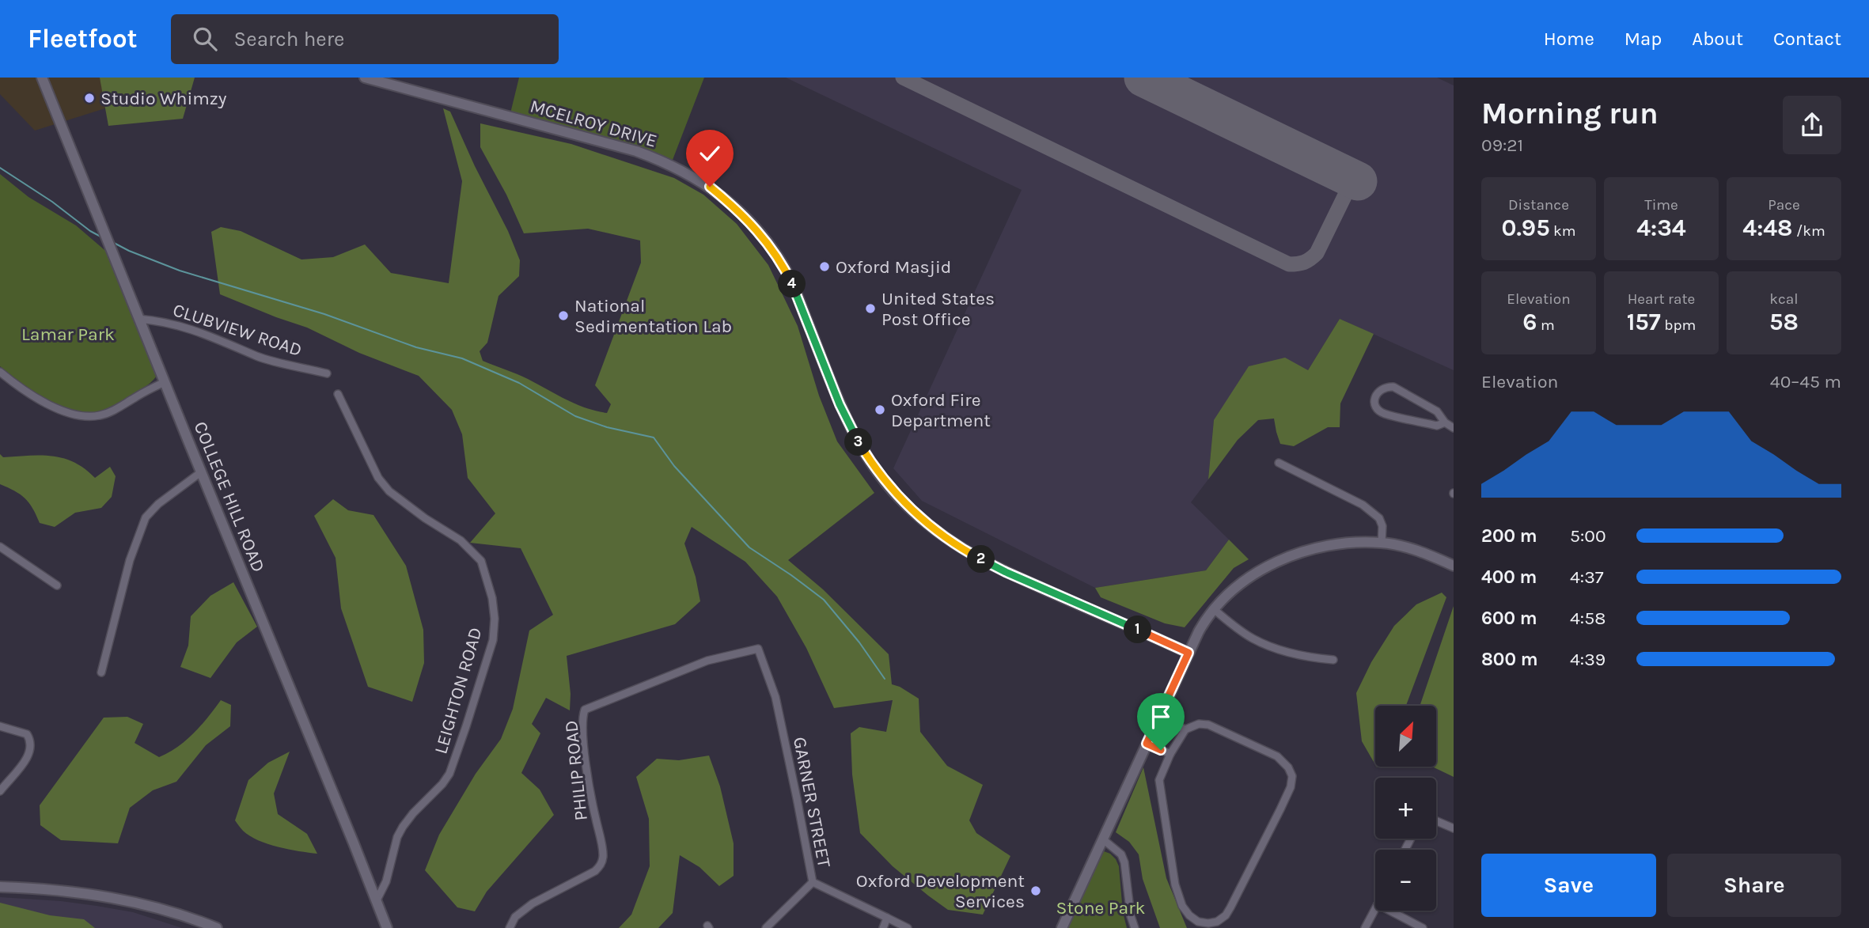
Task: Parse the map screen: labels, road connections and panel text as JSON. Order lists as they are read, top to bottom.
{
  "streets": {
    "street": [
      "MCELROY DRIVE",
      "CLUBVIEW ROAD",
      "COLLEGE HILL ROAD",
      "LEIGHTON ROAD",
      "PHILIP ROAD",
      "GARNER STREET"
    ]
  },
  "crossings": [
    ["CLUBVIEW ROAD", "COLLEGE HILL ROAD"],
    ["COLLEGE HILL ROAD", "LEIGHTON ROAD"],
    ["PHILIP ROAD", "GARNER STREET"]
  ],
  "parks": ["Lamar Park", "Stone Park"],
  "places": [
    "Studio Whimzy",
    "Oxford Masjid",
    "United States Post Office",
    "National Sedimentation Lab",
    "Oxford Fire Department",
    "Oxford Development Services"
  ],
  "north": "top right",
  "page": {
    "header": "Fleetfoot",
    "search": "Search here",
    "nav": [
      "Home",
      "Map",
      "About",
      "Contact"
    ],
    "heading": ["Morning run", "09:21"],
    "stats": [
      ["Distance", "0.95 km"],
      ["Time", "4:34"],
      ["Pace", "4:48 /km"],
      ["Elevation", "6 m"],
      ["Heart rate", "157 bpm"],
      ["kcal", "58"]
    ],
    "pins": [
      "4",
      "3",
      "2",
      "1"
    ],
    "chart": ["Elevation", "40–45 m"],
    "list": [
      {
        "name": "200 m",
        "note": "5:00"
      },
      {
        "name": "400 m",
        "note": "4:37"
      },
      {
        "name": "600 m",
        "note": "4:58"
      },
      {
        "name": "800 m",
        "note": "4:39"
      }
    ],
    "map_buttons": ["+", "−"],
    "buttons": ["Save", "Share"]
  }
}
